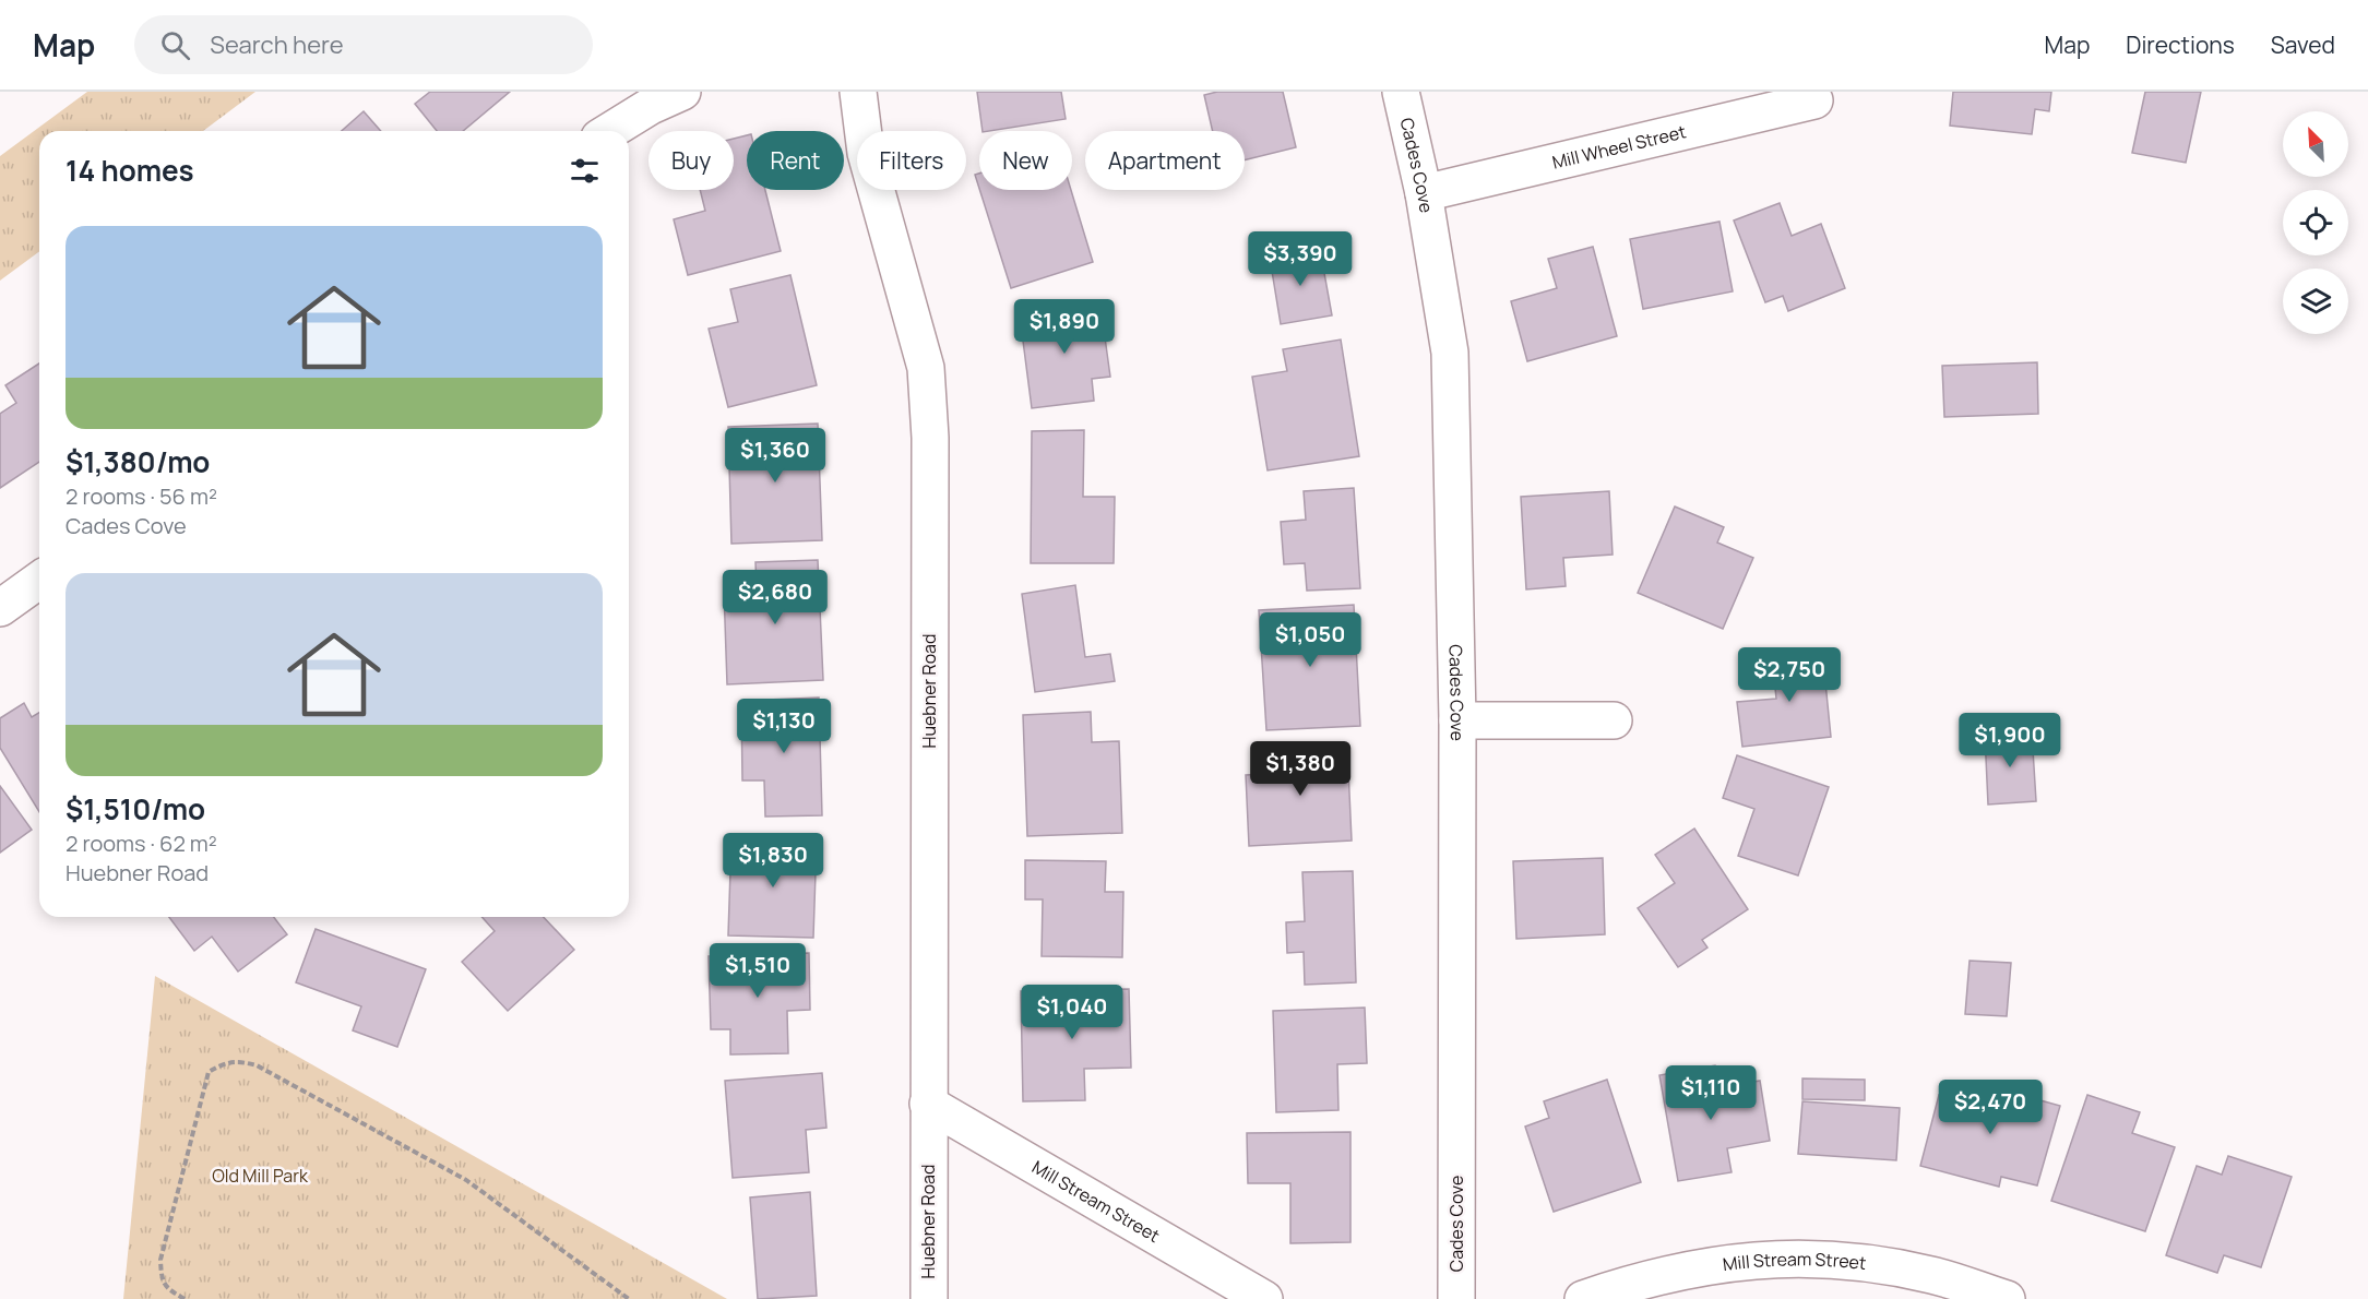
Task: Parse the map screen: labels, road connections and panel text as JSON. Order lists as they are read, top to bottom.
{
  "streets": {
    "street": [
      "Mill Wheel Street",
      "Cades Cove",
      "Huebner Road",
      "Mill Stream Street"
    ]
  },
  "crossings": [
    ["Mill Wheel Street", "Cades Cove"],
    ["Huebner Road", "Mill Stream Street"]
  ],
  "parks": ["Old Mill Park"],
  "north": "top left",
  "page": {
    "header": "Map",
    "search": "Search here",
    "nav": ["Map", "Directions", "Saved"],
    "chip": [
      "Buy",
      "Rent",
      "Filters",
      "New",
      "Apartment"
    ],
    "heading": "14 homes",
    "list": [
      {
        "name": "$1,380/mo",
        "note": "2 rooms · 56 m² · Cades Cove"
      },
      {
        "name": "$1,510/mo",
        "note": "2 rooms · 62 m² · Huebner Road"
      }
    ],
    "price": [
      "$3,390",
      "$1,890",
      "$1,360",
      "$2,680",
      "$1,050",
      "$2,750",
      "$1,130",
      "$1,900",
      "$1,380",
      "$1,830",
      "$1,510",
      "$1,040",
      "$1,110",
      "$2,470"
    ]
  }
}
